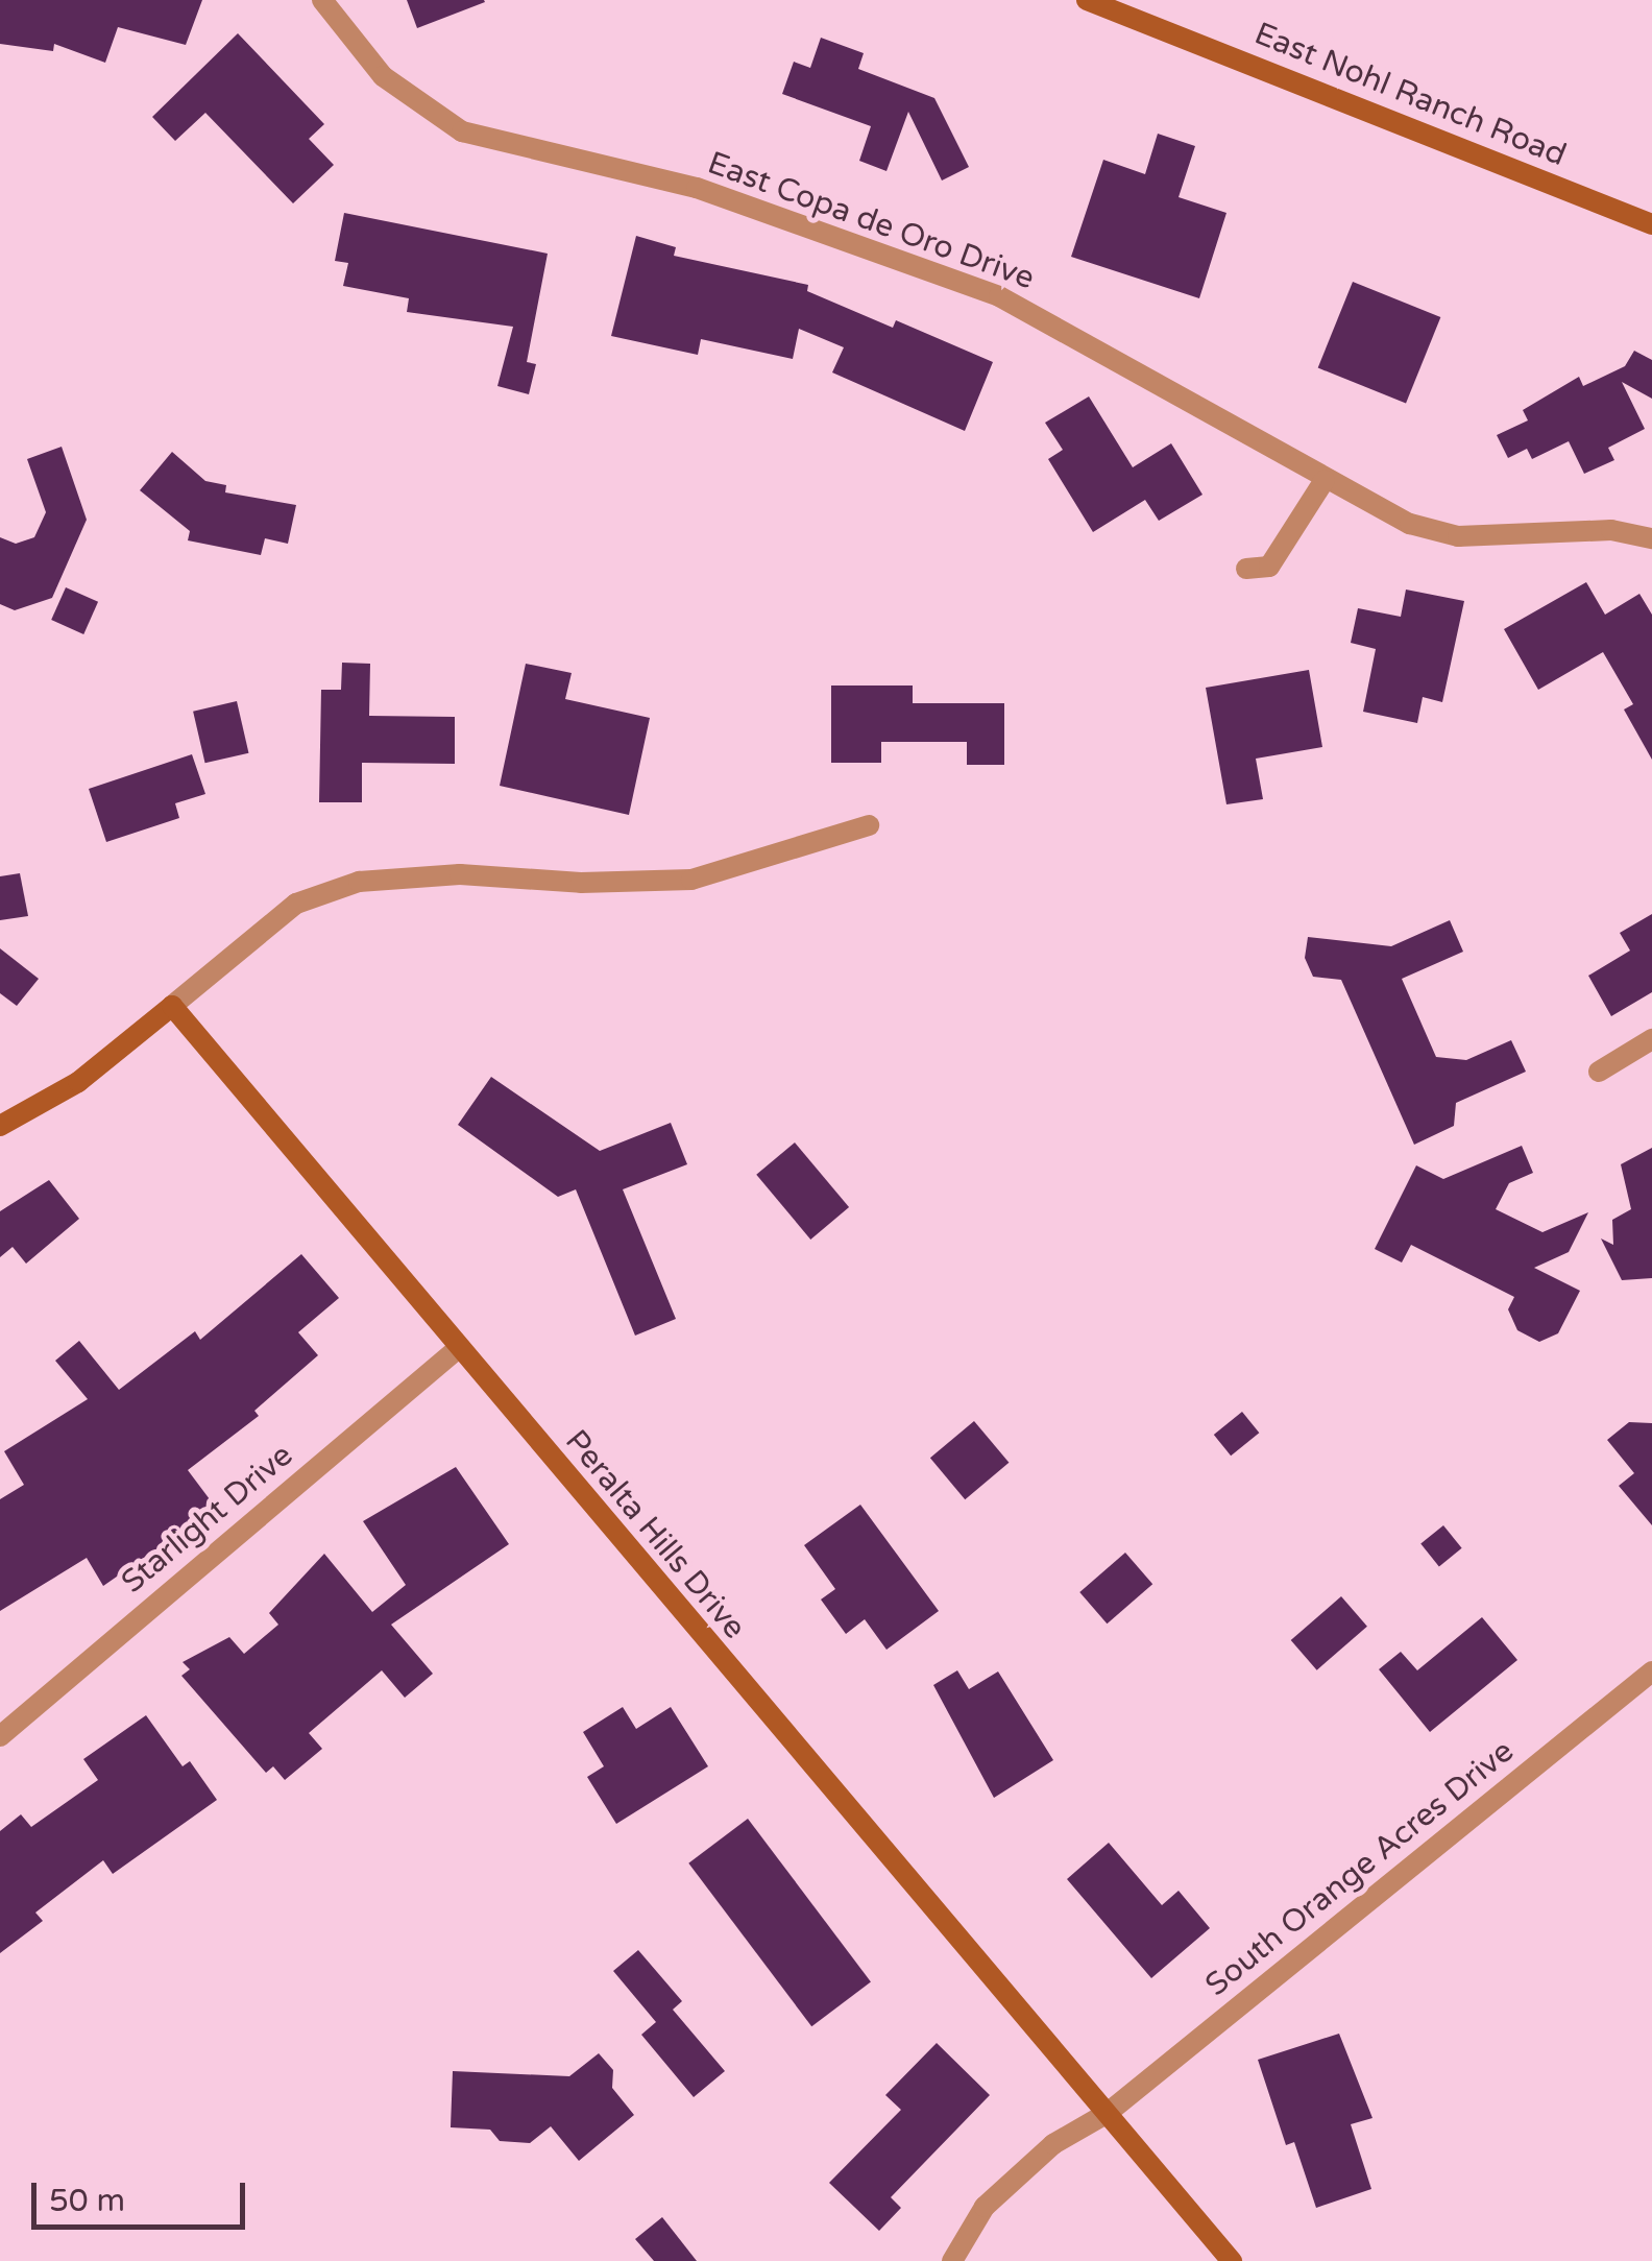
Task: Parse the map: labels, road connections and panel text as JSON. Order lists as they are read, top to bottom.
{
  "streets": {
    "street": [
      "East Nohl Ranch Road",
      "East Copa de Oro Drive",
      "Starlight Drive",
      "Peralta Hills Drive",
      "South Orange Acres Drive"
    ]
  },
  "crossings": [
    ["Starlight Drive", "Peralta Hills Drive"],
    ["Peralta Hills Drive", "South Orange Acres Drive"]
  ],
  "scale_bar": "50 m"
}
